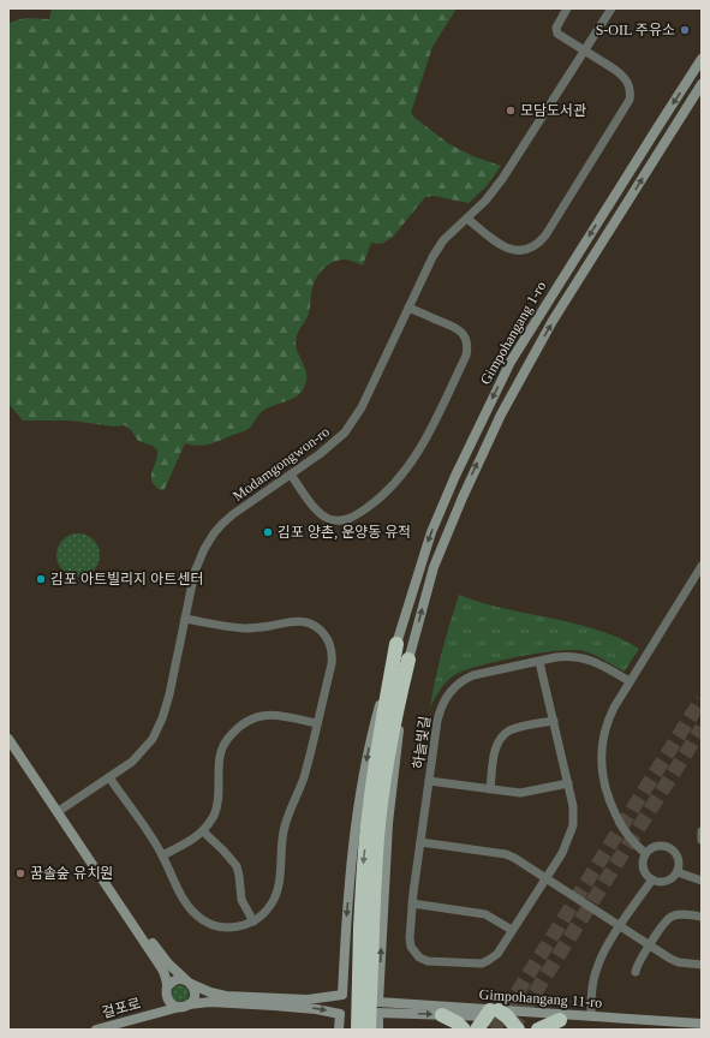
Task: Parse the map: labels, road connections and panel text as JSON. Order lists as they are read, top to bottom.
{
  "streets": {
    "street": [
      "Gimpohangang 1-ro",
      "Modamgongwon-ro",
      "하늘빛길",
      "Gimpohangang 11-ro",
      "걸포로"
    ]
  },
  "crossings": [
    ["Gimpohangang 1-ro", "Gimpohangang 11-ro"],
    ["Gimpohangang 1-ro", "걸포로"],
    ["Gimpohangang 11-ro", "걸포로"]
  ],
  "places": [
    "S-OIL 주유소",
    "모담도서관",
    "김포 양촌, 운양동 유적",
    "김포 아트빌리지 아트센터",
    "꿈솔숲 유치원"
  ]
}
